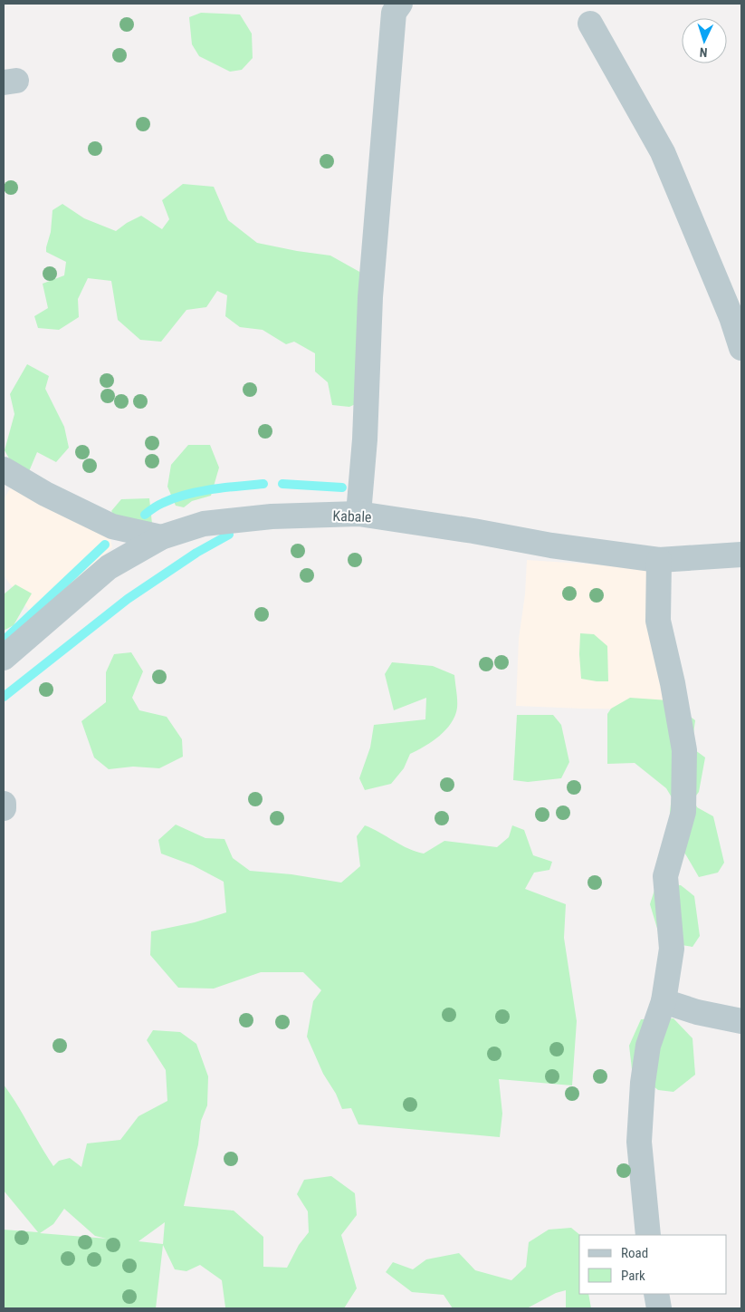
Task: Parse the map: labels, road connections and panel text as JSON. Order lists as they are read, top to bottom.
{
  "streets": {
    "street": ["Kabale"]
  },
  "legend": ["Road", "Park"],
  "north": "bottom"
}
